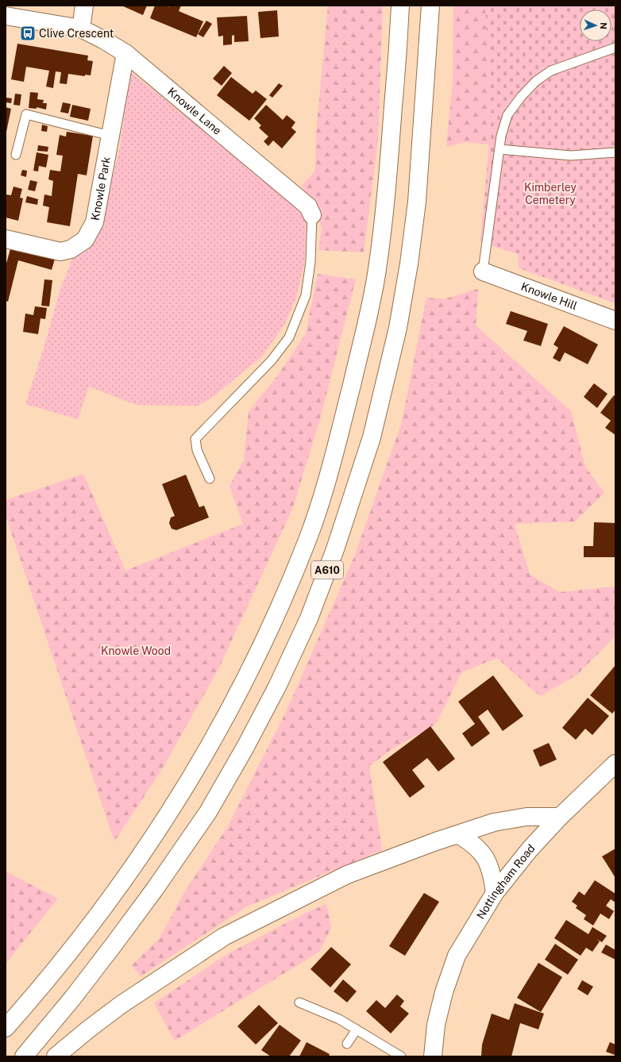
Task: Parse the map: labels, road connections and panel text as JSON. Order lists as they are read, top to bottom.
{
  "streets": {
    "main road": [
      "Knowle Lane",
      "Knowle Park",
      "Knowle Hill",
      "A610",
      "Nottingham Road"
    ]
  },
  "crossings": [
    ["Knowle Lane", "Knowle Park"]
  ],
  "parks": ["Kimberley Cemetery", "Knowle Wood"],
  "places": {
    "bus stop": ["Clive Crescent"]
  },
  "north": "right"
}
